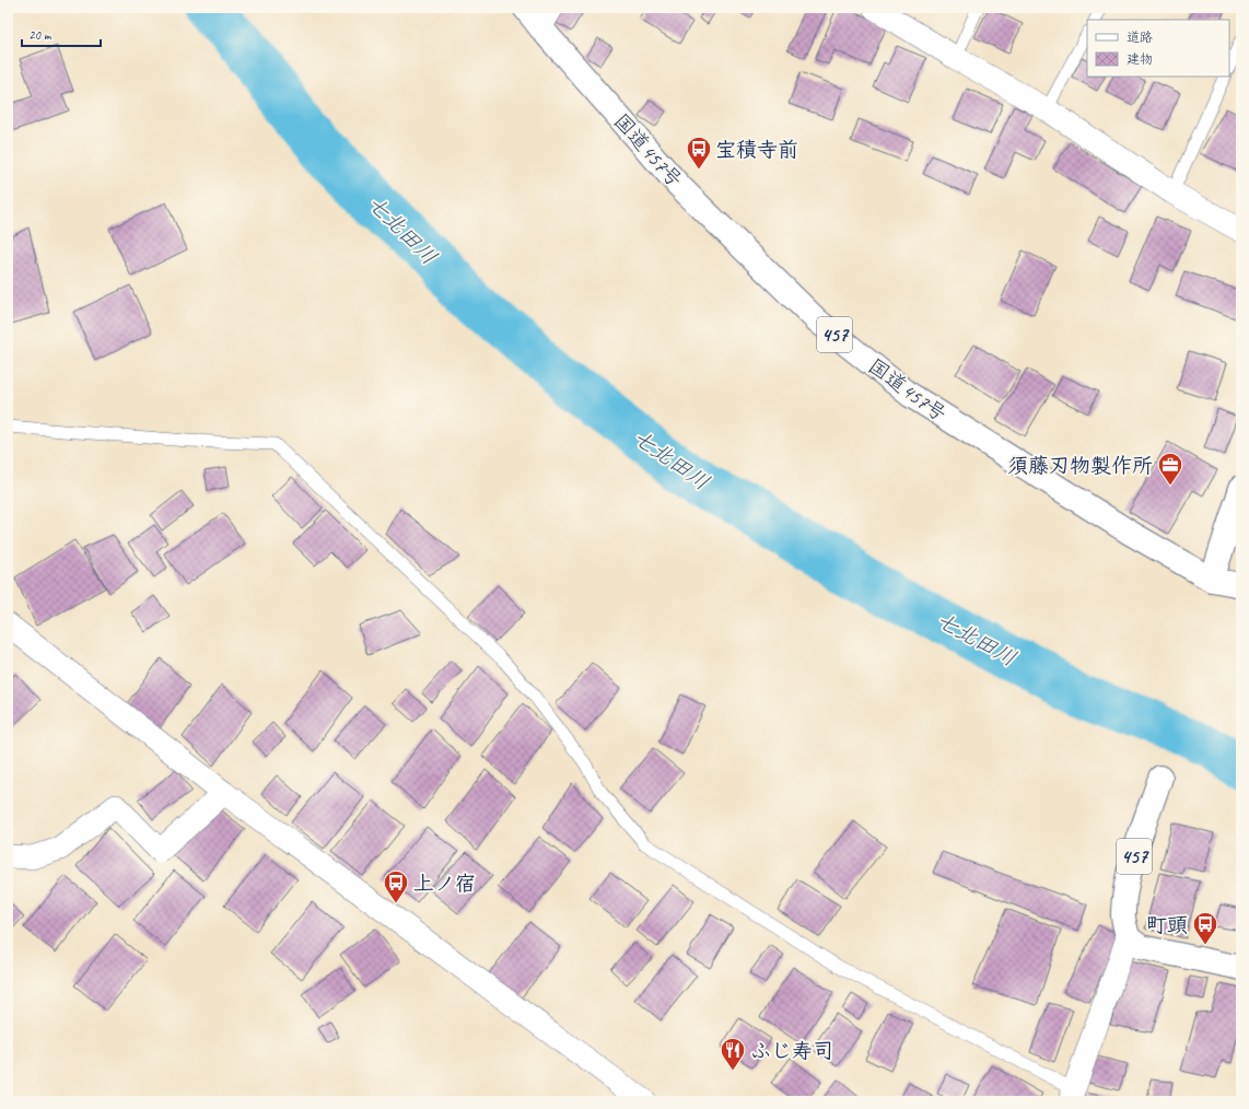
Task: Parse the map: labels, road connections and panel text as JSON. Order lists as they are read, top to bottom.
{
  "streets": {
    "main road": ["国道457号", "457"]
  },
  "water": ["七北田川"],
  "places": {
    "bus stop": ["宝積寺前", "上ノ宿", "町頭"],
    "office": ["須藤刃物製作所"],
    "restaurant": ["ふじ寿司"]
  },
  "legend": ["道路", "建物"],
  "scale_bar": "20 m"
}
